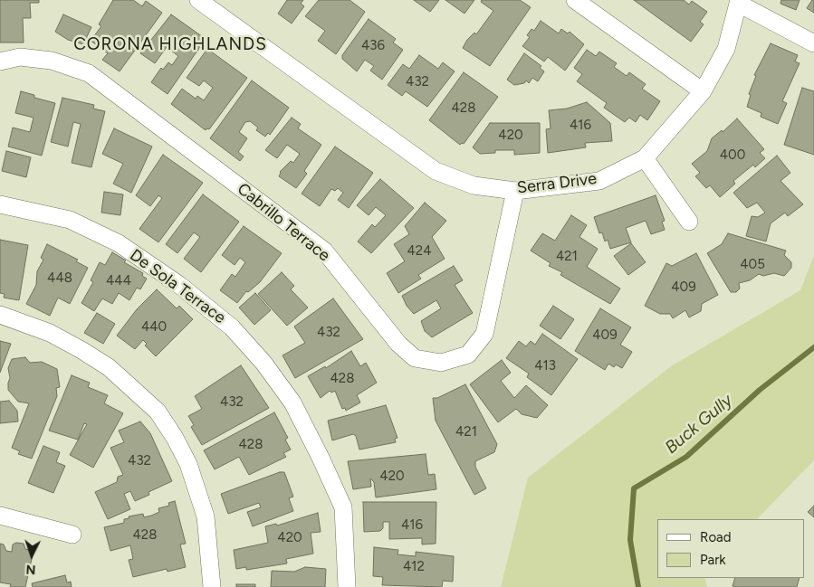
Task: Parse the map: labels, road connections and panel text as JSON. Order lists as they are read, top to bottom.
{
  "streets": {
    "street": ["Serra Drive", "Cabrillo Terrace", "De Sola Terrace"]
  },
  "crossings": [
    ["Serra Drive", "Cabrillo Terrace"]
  ],
  "districts": ["CORONA HIGHLANDS"],
  "water": ["Buck Gully"],
  "house_numbers": [
    "436",
    "432",
    "428",
    "416",
    "420",
    "400",
    "424",
    "421",
    "405",
    "448",
    "444",
    "409",
    "440",
    "432",
    "409",
    "413",
    "428",
    "432",
    "421",
    "428",
    "432",
    "420",
    "416",
    "428",
    "420",
    "412"
  ],
  "legend": ["Road", "Park"],
  "north": "bottom"
}
